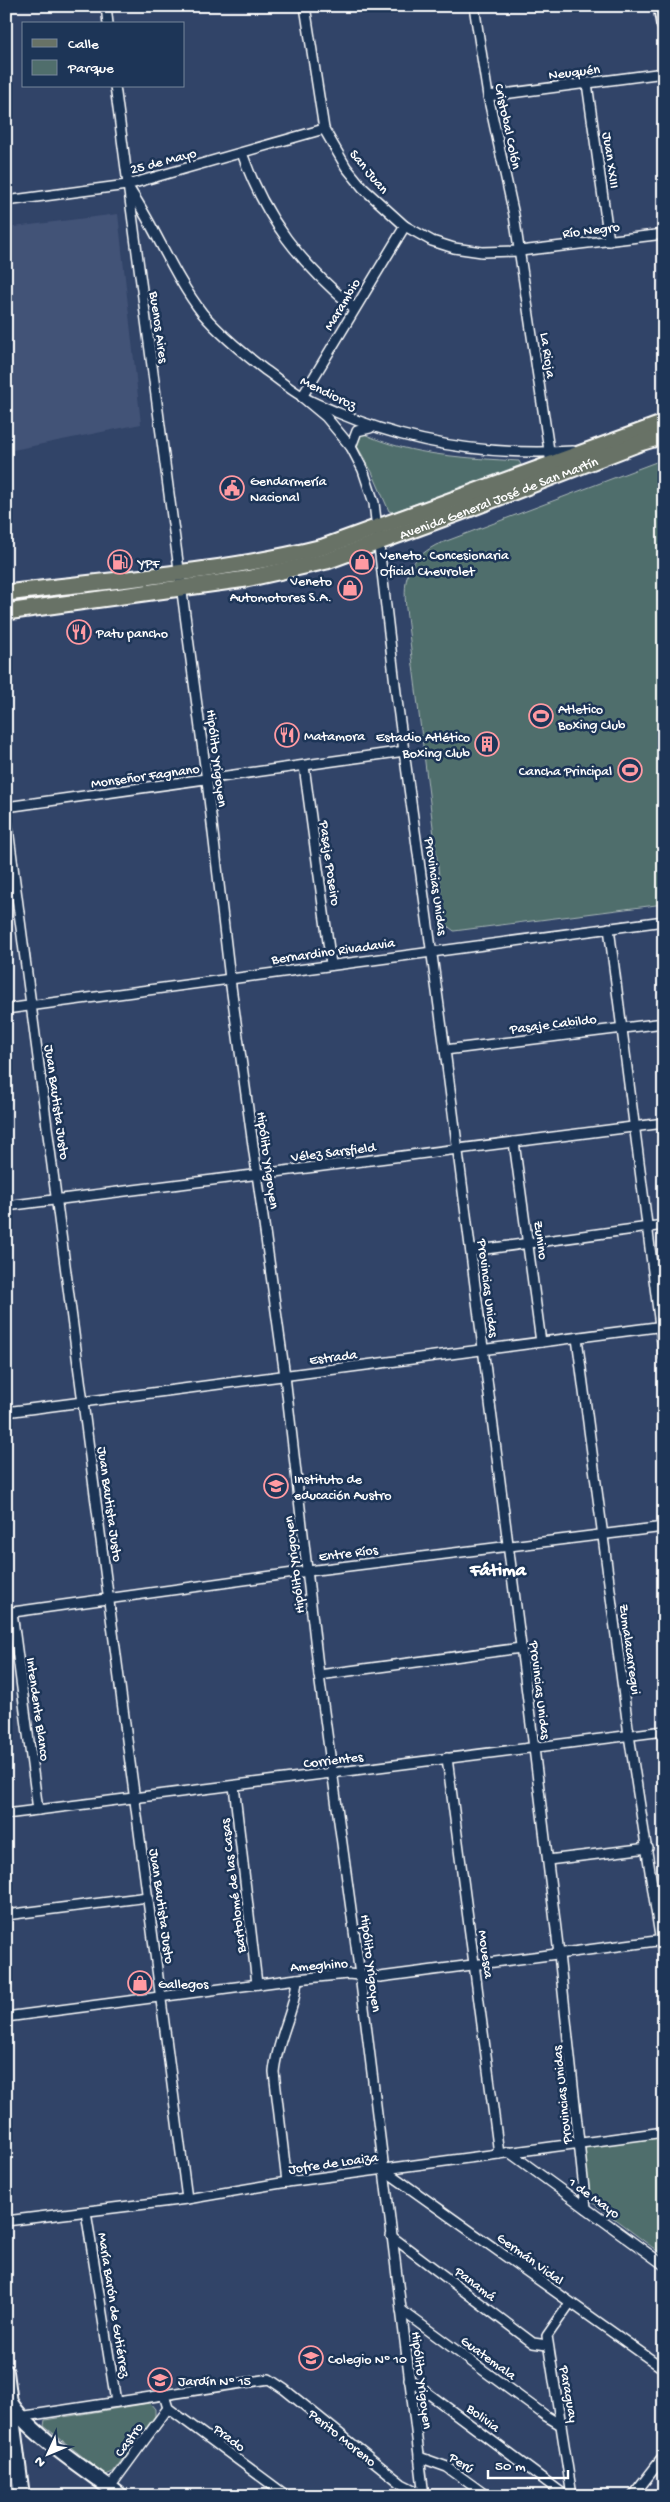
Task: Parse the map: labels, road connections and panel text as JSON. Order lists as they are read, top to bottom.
{
  "streets": {
    "main road": ["Avenida General José de San Martín"],
    "street": [
      "Neuquén",
      "Cristobal Colón",
      "25 de Mayo",
      "Juan XXIII",
      "San Juan",
      "Río Negro",
      "Marambio",
      "Buenos Aires",
      "La Rioja",
      "Mendioroz",
      "Hipólito Yrigoyen",
      "Monseñor Fagnano",
      "Pasaje Poseiro",
      "Provincias Unidas",
      "Bernardino Rivadavia",
      "Pasaje Cabildo",
      "Juan Bautista Justo",
      "Vélez Sarsfield",
      "Zunino",
      "Estrada",
      "Entre Ríos",
      "Zumalacarregui",
      "Intendente Blanco",
      "Corrientes",
      "Bartolomé de las Casas",
      "Mouesca",
      "Ameghino",
      "Jofre de Loaiza",
      "1 de Mayo",
      "Germán Vidal",
      "Panamá",
      "María Barón de Gutiérrez",
      "Guatemala",
      "Paraguay",
      "Bolivia",
      "Prado",
      "Perito Moreno",
      "Castro",
      "Perú"
    ]
  },
  "crossings": [
    ["Neuquén", "Cristobal Colón"],
    ["Neuquén", "Juan XXIII"],
    ["Cristobal Colón", "San Juan"],
    ["Cristobal Colón", "Río Negro"],
    ["Cristobal Colón", "La Rioja"],
    ["25 de Mayo", "San Juan"],
    ["25 de Mayo", "Buenos Aires"],
    ["25 de Mayo", "Mendioroz"],
    ["Juan XXIII", "Río Negro"],
    ["San Juan", "Río Negro"],
    ["San Juan", "Marambio"],
    ["San Juan", "La Rioja"],
    ["Río Negro", "La Rioja"],
    ["Marambio", "Mendioroz"],
    ["Marambio", "Provincias Unidas"],
    ["Buenos Aires", "Mendioroz"],
    ["Buenos Aires", "Avenida General José de San Martín"],
    ["Buenos Aires", "Hipólito Yrigoyen"],
    ["La Rioja", "Mendioroz"],
    ["La Rioja", "Avenida General José de San Martín"],
    ["Mendioroz", "Avenida General José de San Martín"],
    ["Mendioroz", "Provincias Unidas"],
    ["Avenida General José de San Martín", "Hipólito Yrigoyen"],
    ["Avenida General José de San Martín", "Provincias Unidas"],
    ["Hipólito Yrigoyen", "Monseñor Fagnano"],
    ["Hipólito Yrigoyen", "Bernardino Rivadavia"],
    ["Hipólito Yrigoyen", "Vélez Sarsfield"],
    ["Hipólito Yrigoyen", "Estrada"],
    ["Hipólito Yrigoyen", "Entre Ríos"],
    ["Hipólito Yrigoyen", "Corrientes"],
    ["Hipólito Yrigoyen", "Ameghino"],
    ["Hipólito Yrigoyen", "Jofre de Loaiza"],
    ["Hipólito Yrigoyen", "Germán Vidal"],
    ["Hipólito Yrigoyen", "Panamá"],
    ["Hipólito Yrigoyen", "Guatemala"],
    ["Hipólito Yrigoyen", "Bolivia"],
    ["Hipólito Yrigoyen", "Perito Moreno"],
    ["Hipólito Yrigoyen", "Perú"],
    ["Monseñor Fagnano", "Pasaje Poseiro"],
    ["Monseñor Fagnano", "Provincias Unidas"],
    ["Pasaje Poseiro", "Bernardino Rivadavia"],
    ["Provincias Unidas", "Bernardino Rivadavia"],
    ["Provincias Unidas", "Pasaje Cabildo"],
    ["Provincias Unidas", "Vélez Sarsfield"],
    ["Provincias Unidas", "Estrada"],
    ["Provincias Unidas", "Entre Ríos"],
    ["Provincias Unidas", "Corrientes"],
    ["Provincias Unidas", "Ameghino"],
    ["Provincias Unidas", "Jofre de Loaiza"],
    ["Provincias Unidas", "1 de Mayo"],
    ["Bernardino Rivadavia", "Juan Bautista Justo"],
    ["Juan Bautista Justo", "Vélez Sarsfield"],
    ["Juan Bautista Justo", "Estrada"],
    ["Juan Bautista Justo", "Entre Ríos"],
    ["Juan Bautista Justo", "Corrientes"],
    ["Juan Bautista Justo", "Ameghino"],
    ["Juan Bautista Justo", "Jofre de Loaiza"],
    ["Vélez Sarsfield", "Zunino"],
    ["Zunino", "Estrada"],
    ["Estrada", "Zumalacarregui"],
    ["Entre Ríos", "Zumalacarregui"],
    ["Entre Ríos", "Intendente Blanco"],
    ["Zumalacarregui", "Corrientes"],
    ["Zumalacarregui", "Ameghino"],
    ["Intendente Blanco", "Corrientes"],
    ["Corrientes", "Bartolomé de las Casas"],
    ["Corrientes", "Mouesca"],
    ["Bartolomé de las Casas", "Ameghino"],
    ["Mouesca", "Ameghino"],
    ["Mouesca", "Jofre de Loaiza"],
    ["Jofre de Loaiza", "1 de Mayo"],
    ["Jofre de Loaiza", "Germán Vidal"],
    ["Jofre de Loaiza", "María Barón de Gutiérrez"],
    ["Panamá", "Paraguay"],
    ["Guatemala", "Paraguay"],
    ["Prado", "Castro"]
  ],
  "districts": ["Fátima"],
  "places": {
    "public building": ["Gendarmería Nacional"],
    "fuel station": ["YPF"],
    "shop": ["Veneto. Concesionaria Oficial Chevrolet", "Veneto Automotores S.A.", "Gallegos"],
    "restaurant": ["Patu pancho", "Matamora"],
    "sports": ["Atletico Boxing Club", "Cancha Principal"],
    "building": ["Estadio Atlético Boxing Club"],
    "school or university": ["Instituto de educación Austro", "Colegio Nº 10", "Jardín Nº 15"]
  },
  "legend": ["Calle", "Parque"],
  "scale_bar": "50 m",
  "north": "bottom left"
}
